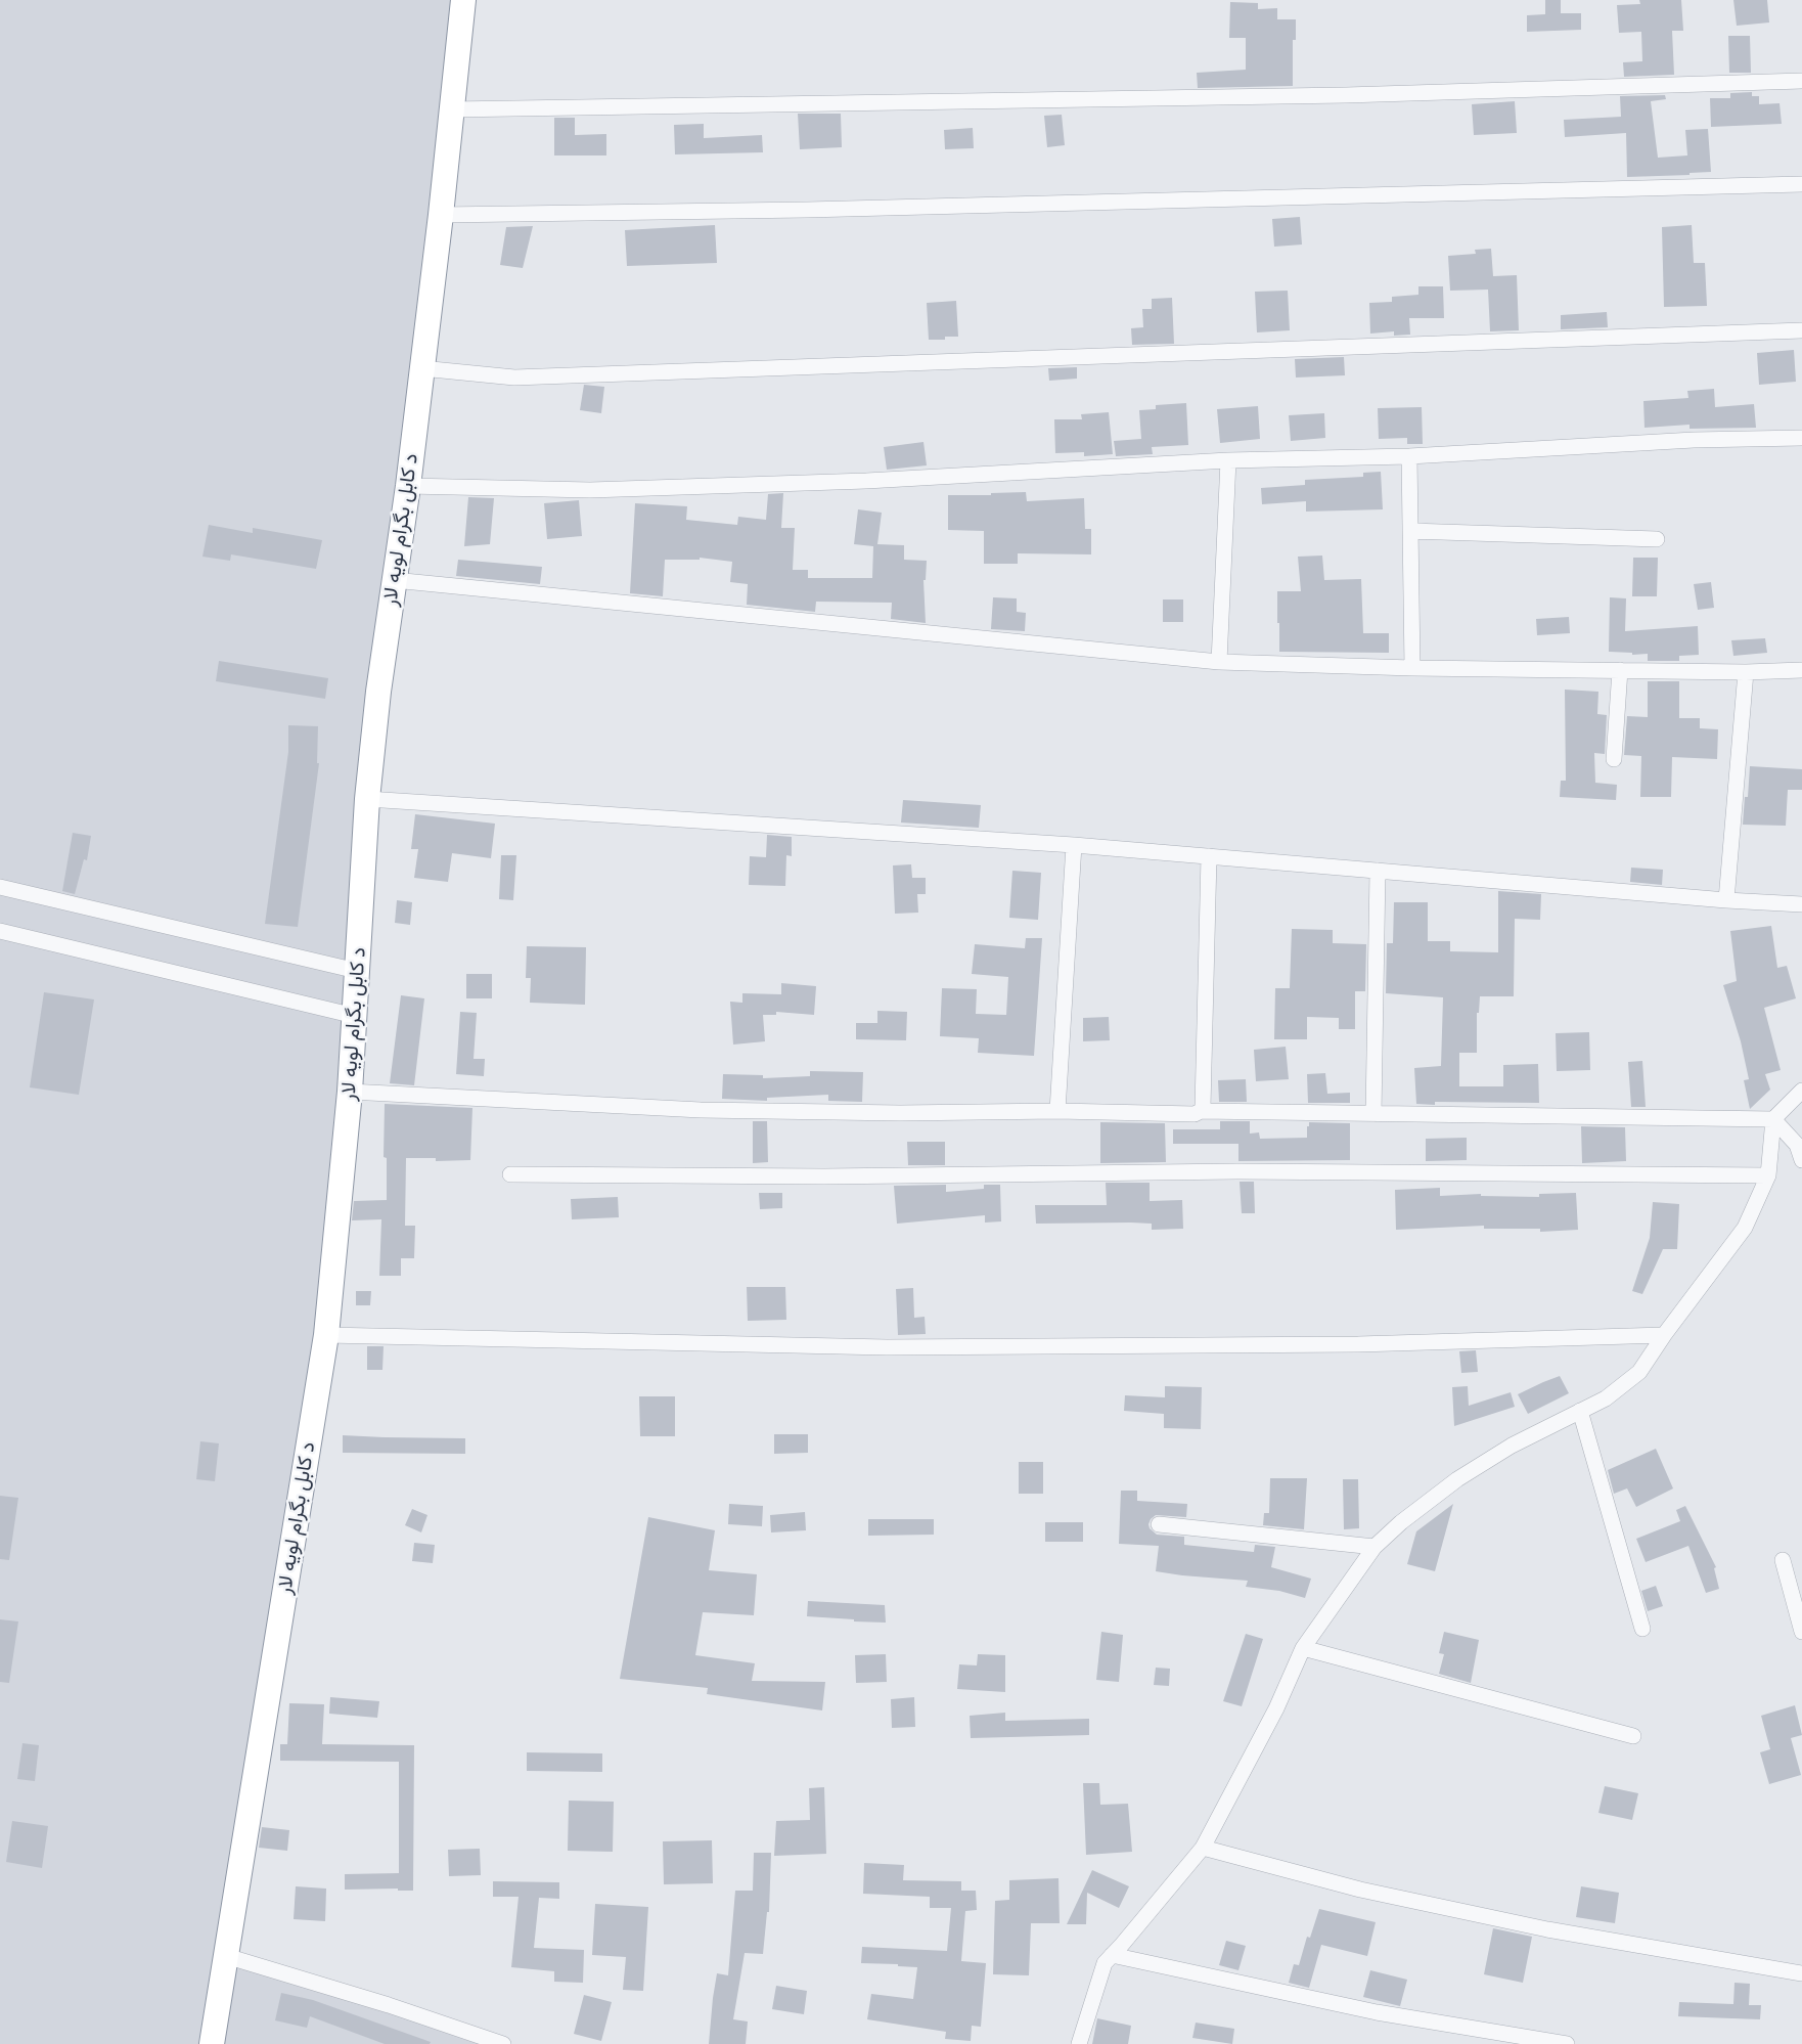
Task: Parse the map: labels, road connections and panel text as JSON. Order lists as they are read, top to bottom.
{
  "streets": {
    "highway": ["د کابل بگرام لویه لار"]
  }
}
